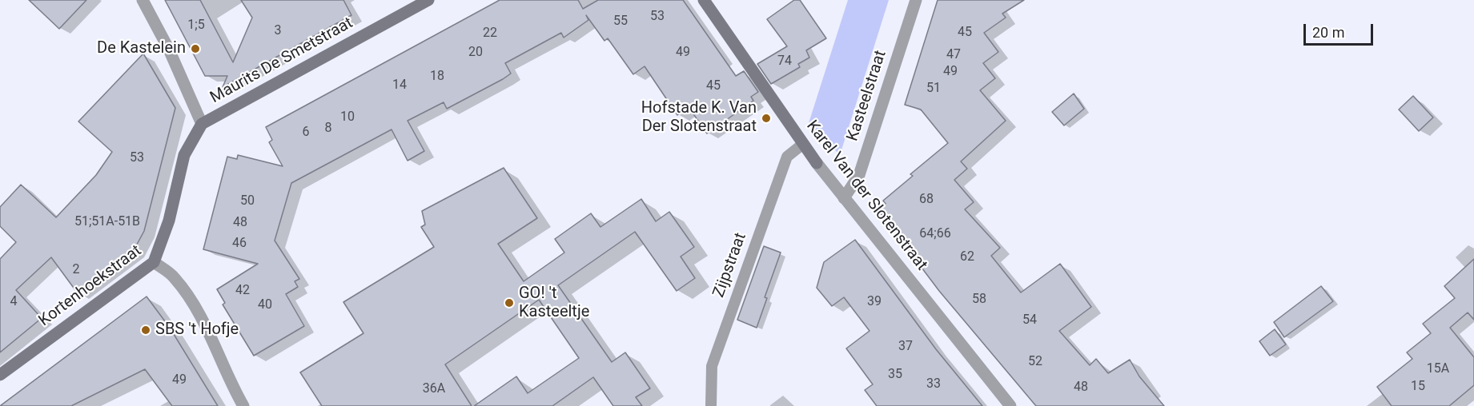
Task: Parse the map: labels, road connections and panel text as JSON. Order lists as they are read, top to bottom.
{
  "streets": {
    "street": [
      "Maurits De Smetstraat",
      "Kasteelstraat",
      "Karel Van der Slotenstraat",
      "Kortenhoekstraat"
    ],
    "lane": ["Zijpstraat"]
  },
  "crossings": [
    ["Maurits De Smetstraat", "Kortenhoekstraat"],
    ["Kasteelstraat", "Karel Van der Slotenstraat"],
    ["Karel Van der Slotenstraat", "Zijpstraat"]
  ],
  "places": [
    "De Kastelein",
    "Hofstade K. Van Der Slotenstraat",
    "GO! 't Kasteeltje",
    "SBS 't Hofje"
  ],
  "house_numbers": [
    "53",
    "55",
    "1;5",
    "3",
    "45",
    "22",
    "20",
    "49",
    "47",
    "74",
    "49",
    "18",
    "14",
    "45",
    "51",
    "10",
    "8",
    "6",
    "53",
    "68",
    "50",
    "51;51A-51B",
    "48",
    "64;66",
    "46",
    "62",
    "2",
    "42",
    "58",
    "4",
    "39",
    "40",
    "54",
    "37",
    "52",
    "15A",
    "35",
    "49",
    "33",
    "15",
    "48",
    "36A"
  ],
  "scale_bar": "20 m"
}
